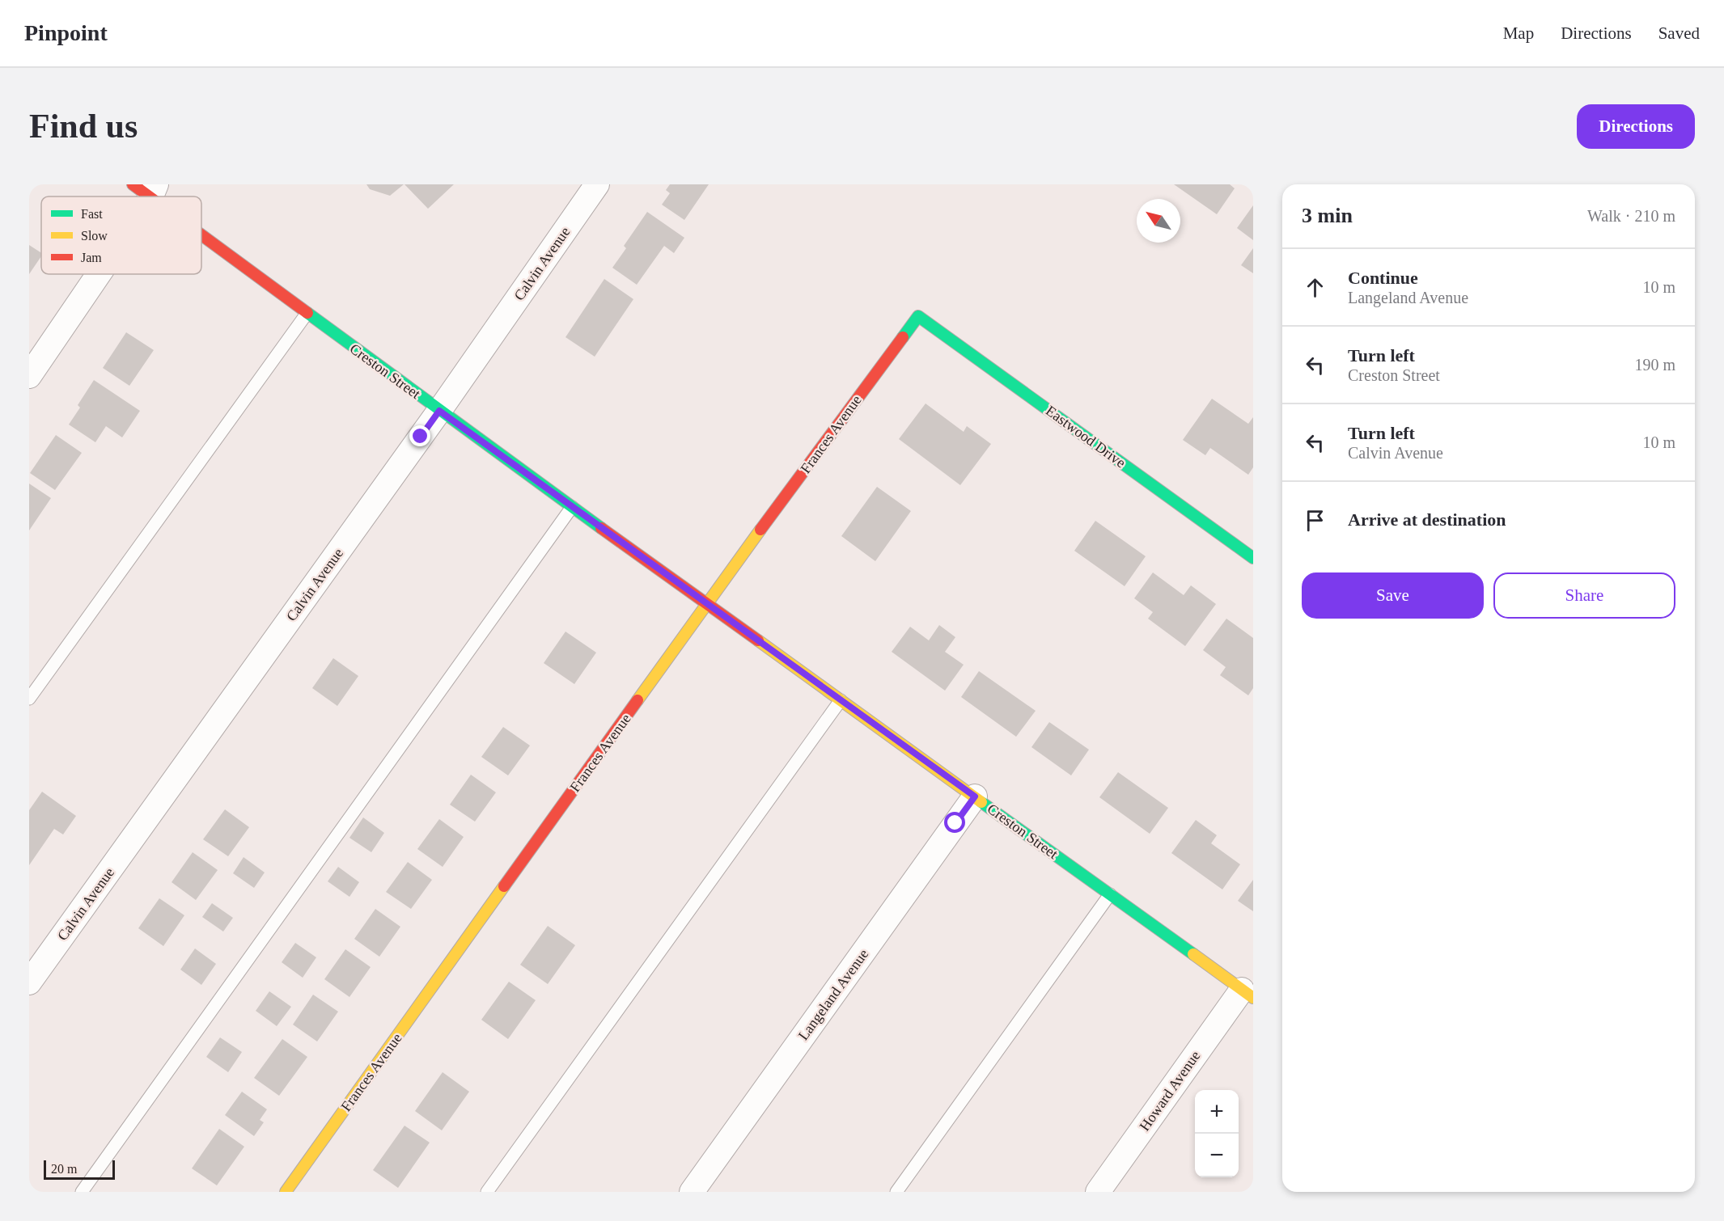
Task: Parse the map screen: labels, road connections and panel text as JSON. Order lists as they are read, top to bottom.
{
  "streets": {
    "street": [
      "Calvin Avenue",
      "Creston Street",
      "Frances Avenue",
      "Eastwood Drive",
      "Langeland Avenue",
      "Howard Avenue"
    ]
  },
  "crossings": [
    ["Calvin Avenue", "Creston Street"],
    ["Creston Street", "Frances Avenue"],
    ["Creston Street", "Langeland Avenue"],
    ["Creston Street", "Howard Avenue"],
    ["Frances Avenue", "Eastwood Drive"]
  ],
  "legend": ["Fast", "Slow", "Jam"],
  "scale_bar": "20 m",
  "north": "top left",
  "page": {
    "header": "Pinpoint",
    "nav": ["Map", "Directions", "Saved"],
    "buttons": [
      "Directions",
      ["Save", "Share"]
    ],
    "title": "Find us",
    "heading": ["3 min", "Walk · 210 m"],
    "list": [
      ["Continue", "Langeland Avenue", "10 m"],
      ["Turn left", "Creston Street", "190 m"],
      ["Turn left", "Calvin Avenue", "10 m"],
      "Arrive at destination"
    ],
    "map_buttons": ["+", "−"],
    "scale": "20 m"
  }
}
